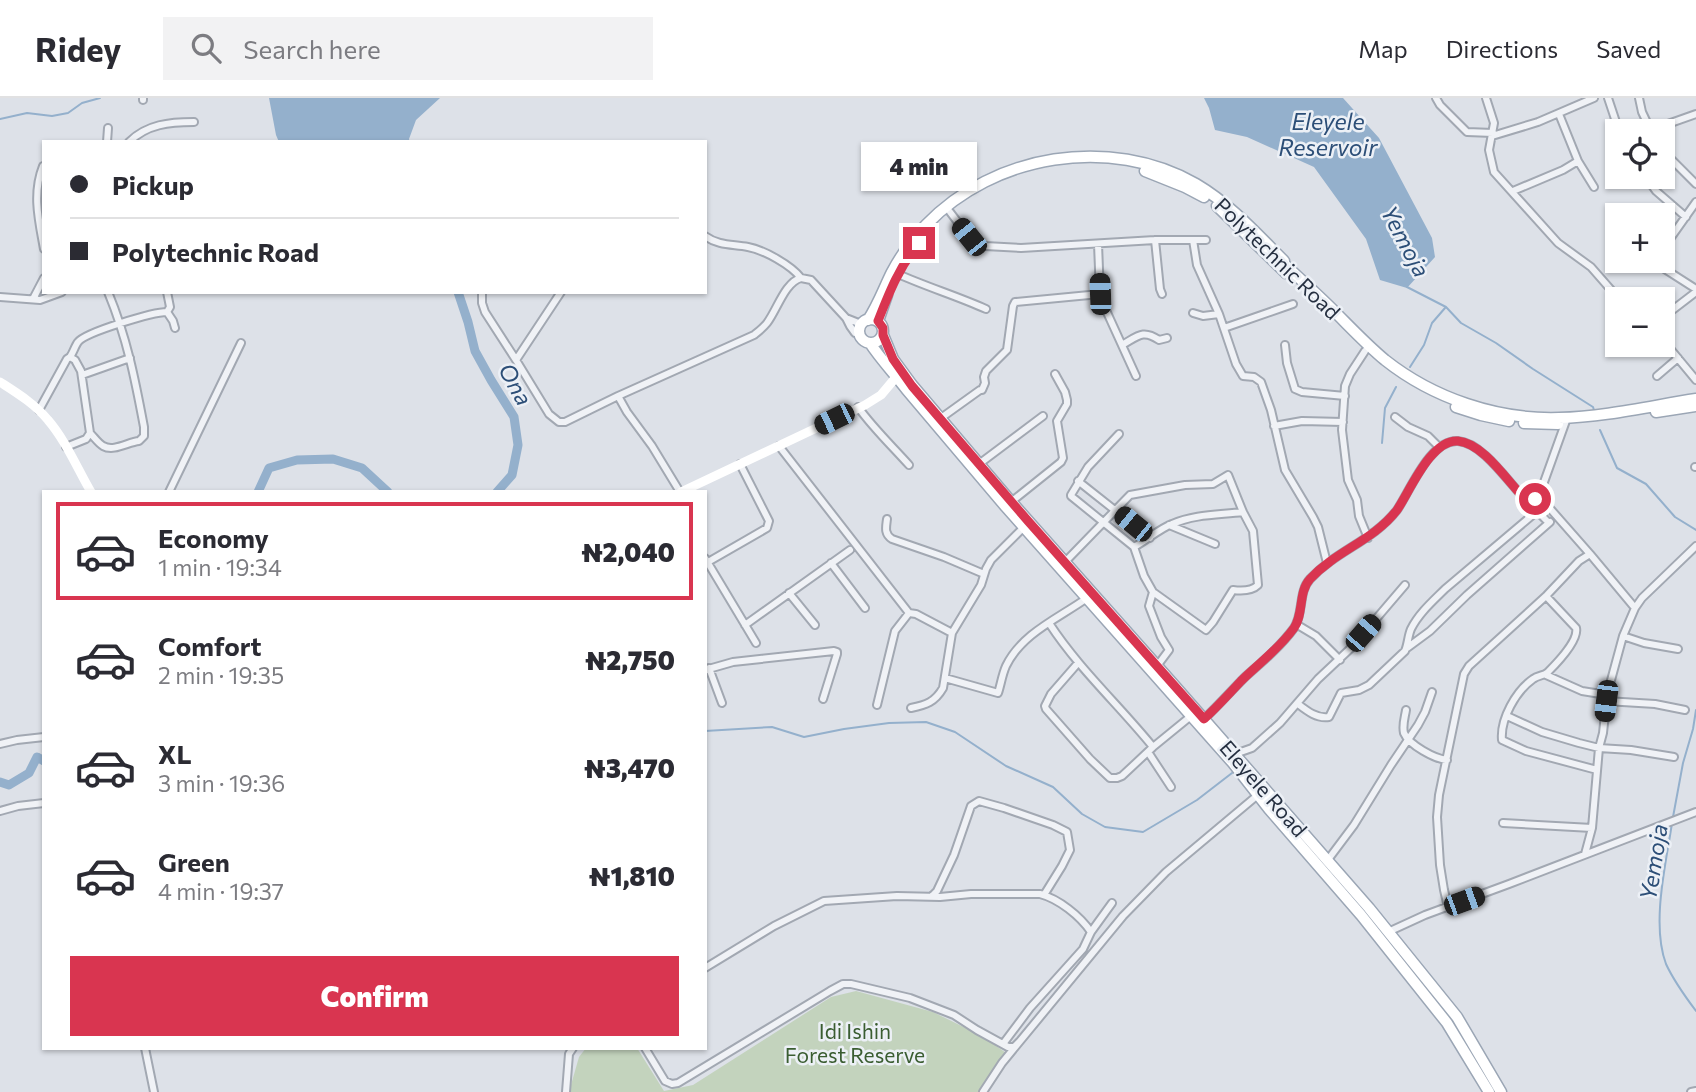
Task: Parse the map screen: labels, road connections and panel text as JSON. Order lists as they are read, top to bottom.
{
  "streets": {
    "main road": ["Polytechnic Road", "Eleyele Road"]
  },
  "water": ["Eleyele Reservoir", "Yemoja", "Ona"],
  "parks": ["Idi Ishin Forest Reserve"],
  "page": {
    "header": "Ridey",
    "search": "Search here",
    "nav": ["Map", "Directions", "Saved"],
    "map_buttons": ["+", "−"],
    "banner": ["Pickup", "Polytechnic Road"],
    "bubble": "4 min",
    "list": [
      {
        "name": "Economy",
        "note": "1 min · 19:34",
        "value": "₦2,040"
      },
      {
        "name": "Comfort",
        "note": "2 min · 19:35",
        "value": "₦2,750"
      },
      {
        "name": "XL",
        "note": "3 min · 19:36",
        "value": "₦3,470"
      },
      {
        "name": "Green",
        "note": "4 min · 19:37",
        "value": "₦1,810"
      }
    ],
    "buttons": "Confirm"
  }
}
